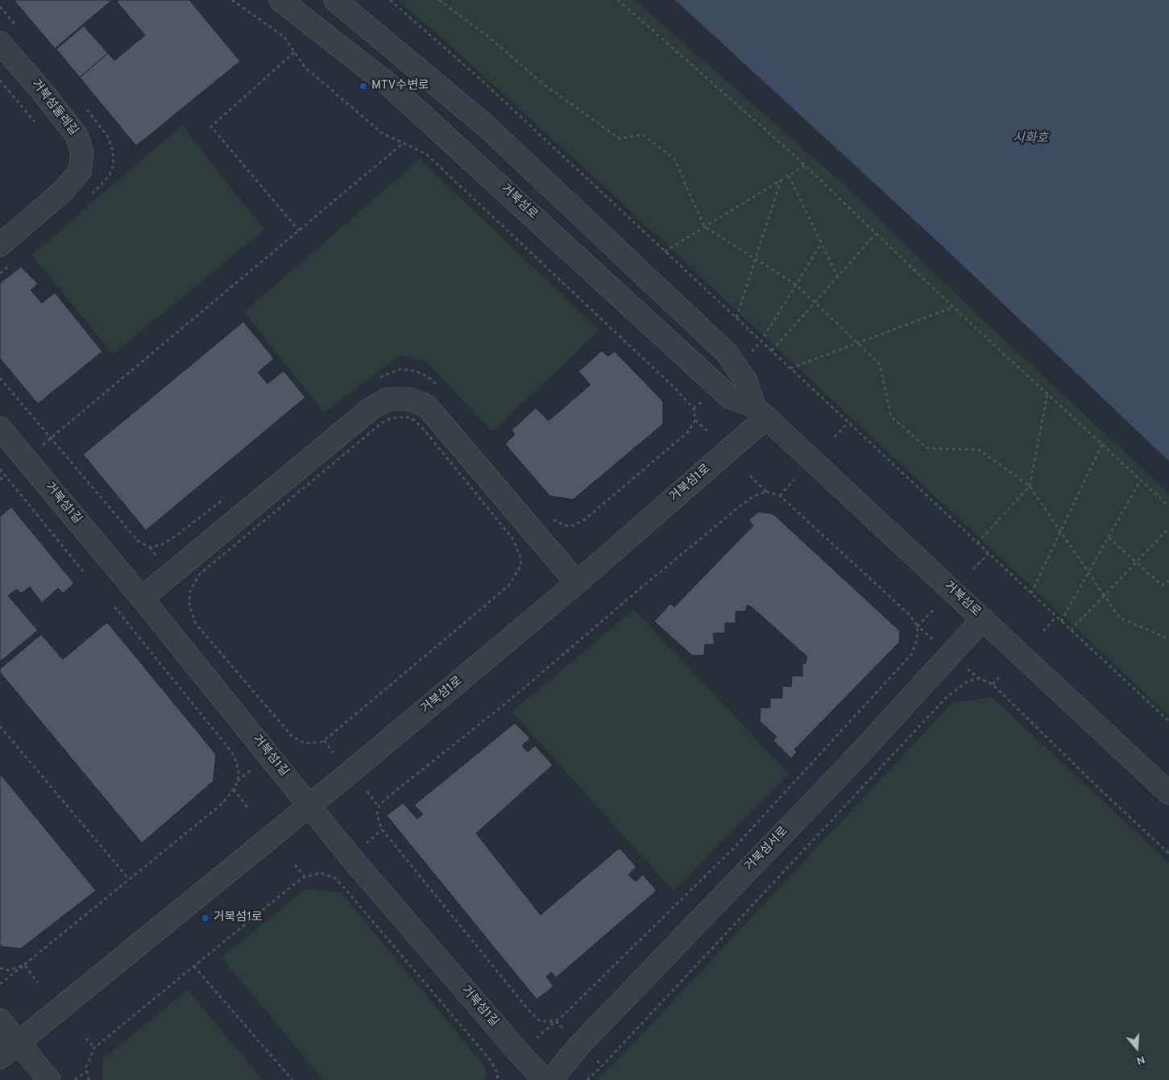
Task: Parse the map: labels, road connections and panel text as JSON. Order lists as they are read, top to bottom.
{
  "streets": {
    "street": [
      "거북섬둘레길",
      "거북섬로",
      "거북섬1로",
      "거북섬1길",
      "거북섬서로"
    ]
  },
  "crossings": [
    ["거북섬로", "거북섬1로"],
    ["거북섬로", "거북섬서로"],
    ["거북섬1로", "거북섬1길"]
  ],
  "water": ["시화호"],
  "places": ["MTV수변로", "거북섬1로"],
  "north": "bottom"
}
